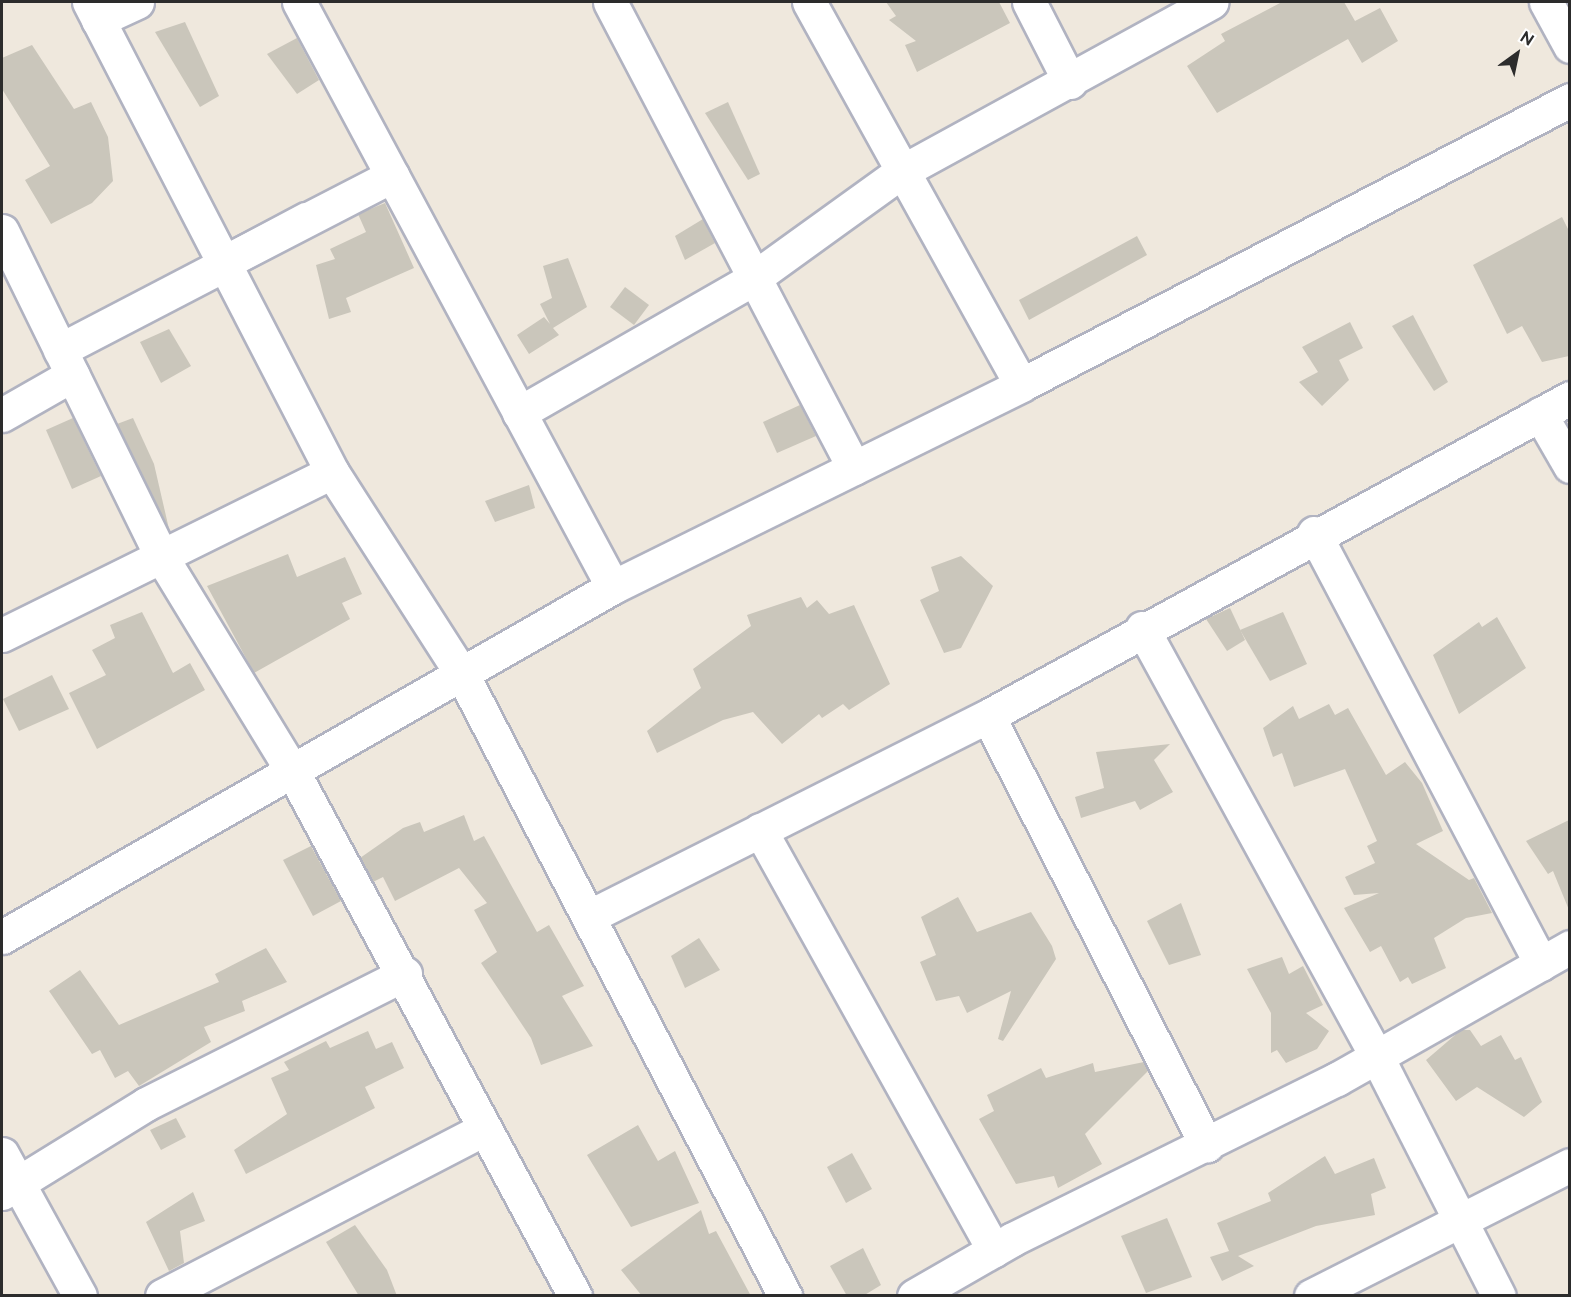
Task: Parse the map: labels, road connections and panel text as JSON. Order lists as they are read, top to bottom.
{
  "north": "top right"
}
